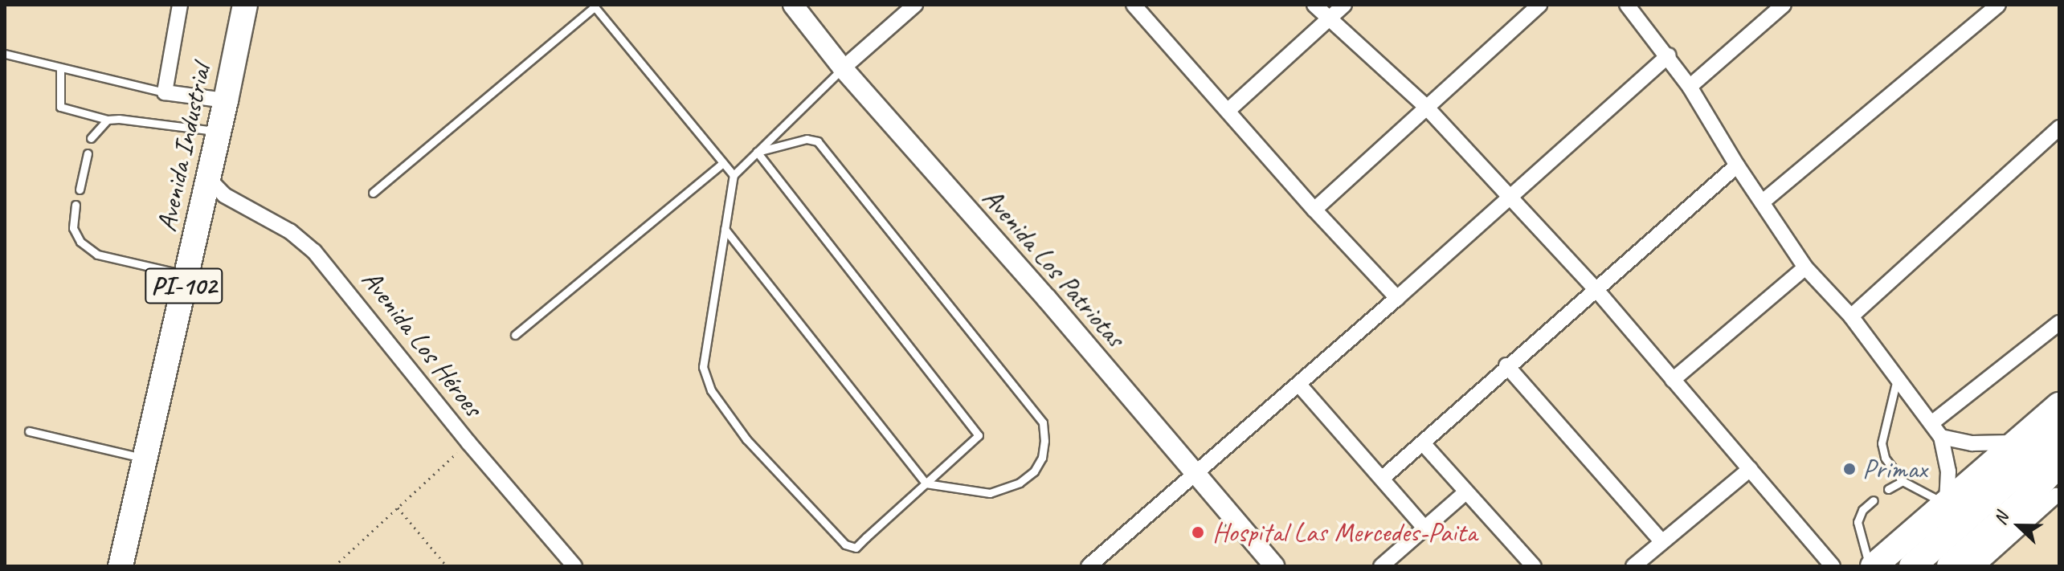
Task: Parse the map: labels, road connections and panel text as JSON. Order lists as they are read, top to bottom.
{
  "streets": {
    "main road": ["Avenida Industrial", "PI-102"],
    "street": ["Avenida Los Patriotas", "Avenida Los Héroes"]
  },
  "crossings": [
    ["Avenida Industrial", "Avenida Los Héroes"]
  ],
  "places": ["Primax", "Hospital Las Mercedes-Paita"],
  "north": "left"
}
